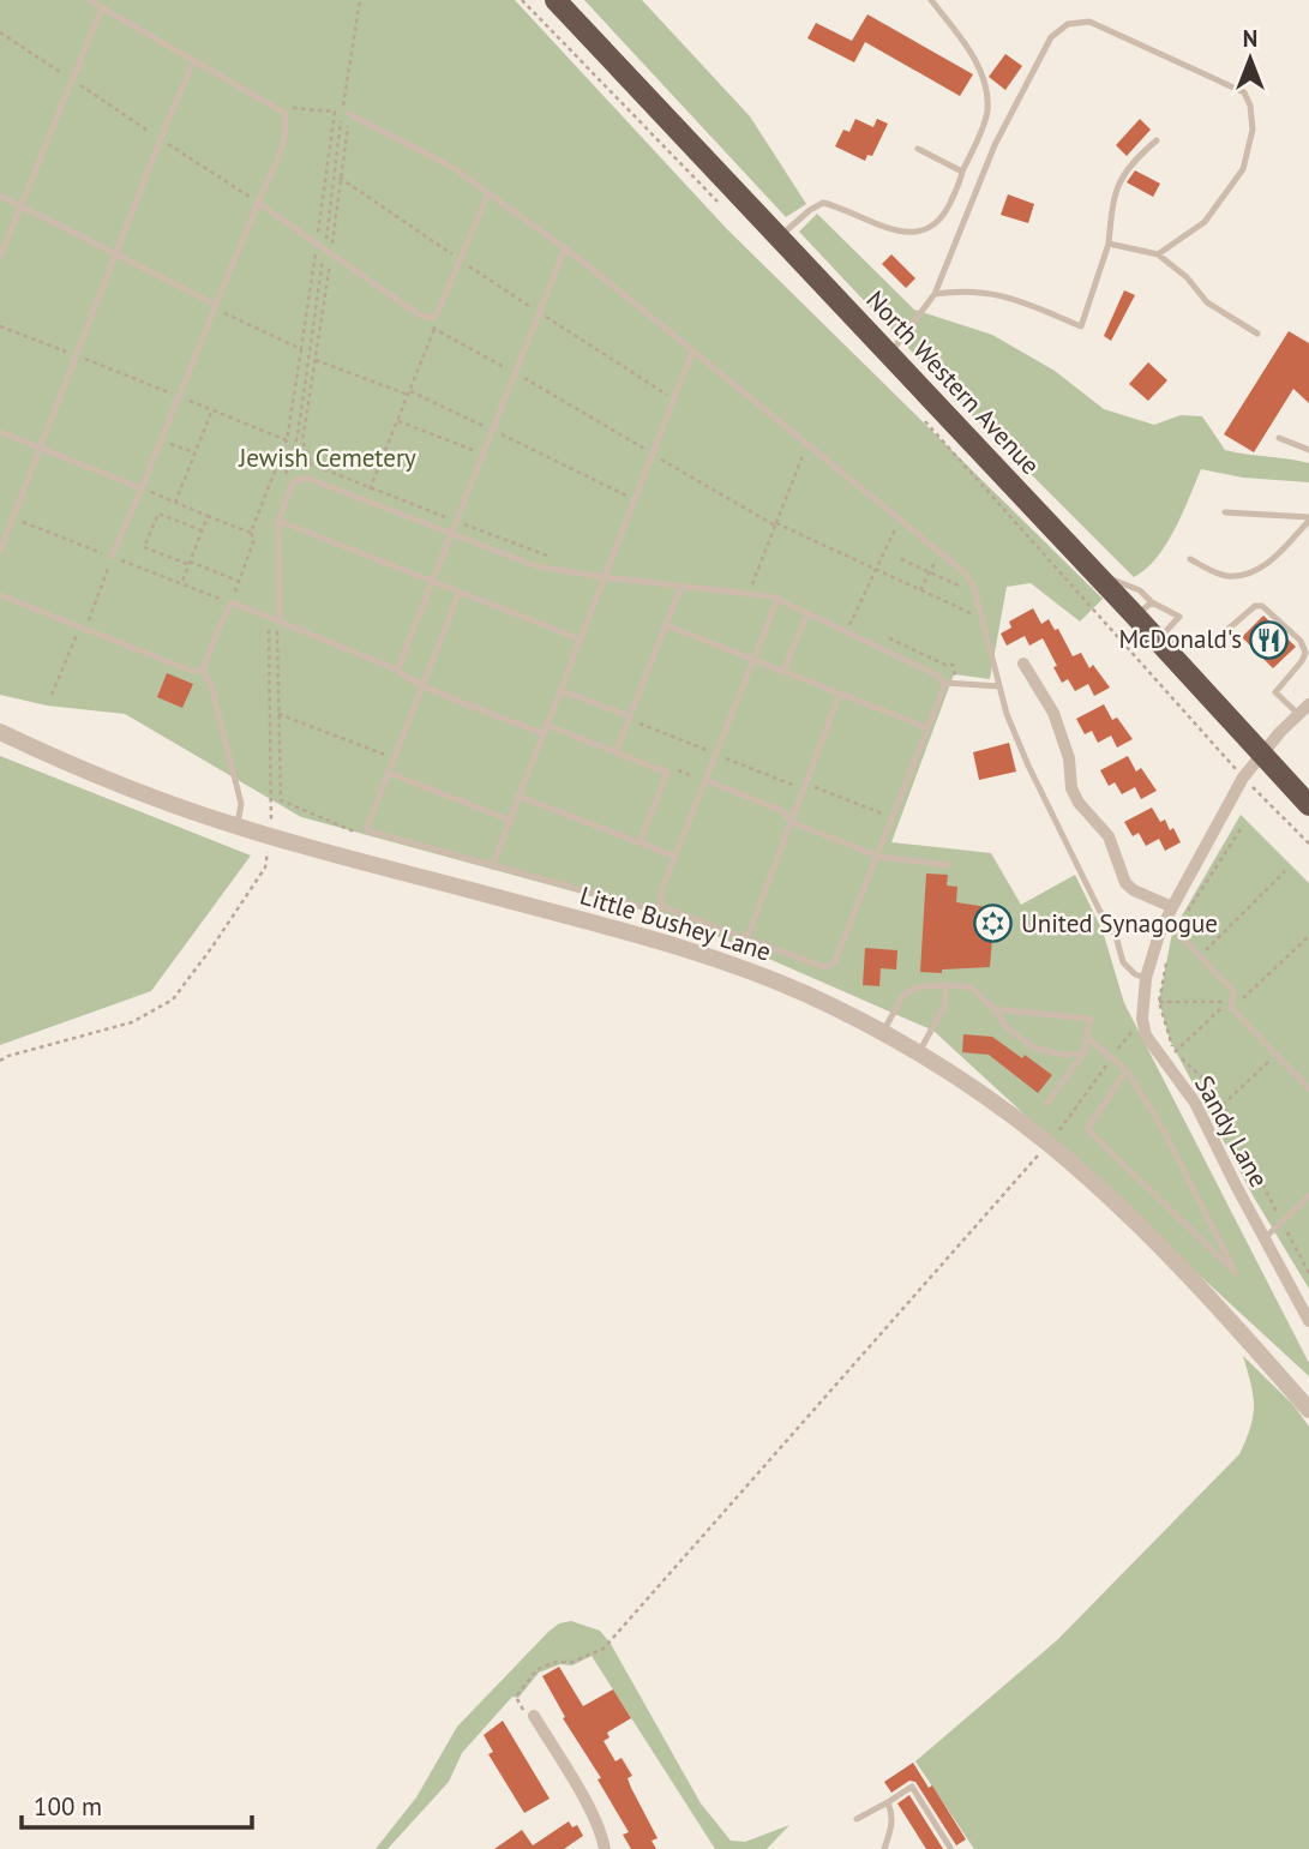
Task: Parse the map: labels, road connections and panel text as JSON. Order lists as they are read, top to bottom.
{
  "streets": {
    "highway": ["North Western Avenue"],
    "street": ["Little Bushey Lane", "Sandy Lane"]
  },
  "crossings": [
    ["North Western Avenue", "Sandy Lane"]
  ],
  "parks": ["Jewish Cemetery"],
  "places": {
    "restaurant": ["McDonald's"],
    "synagogue": ["United Synagogue"]
  },
  "scale_bar": "100 m",
  "north": "top"
}
